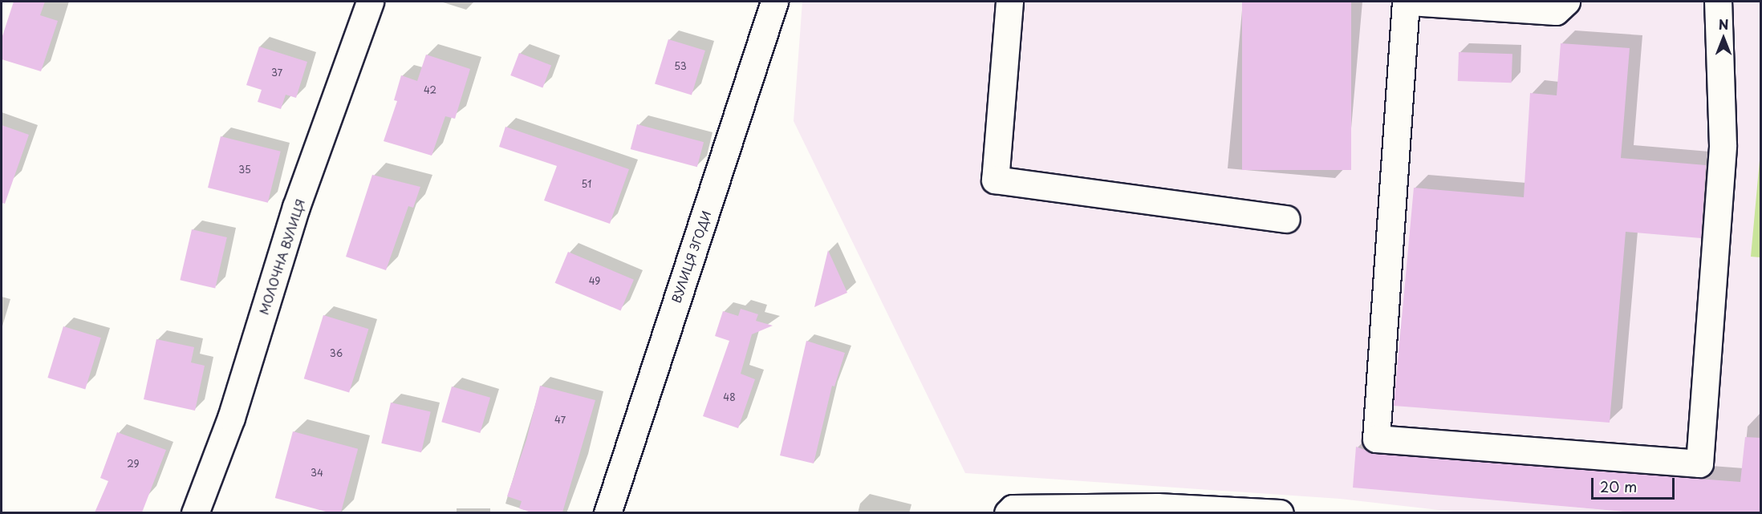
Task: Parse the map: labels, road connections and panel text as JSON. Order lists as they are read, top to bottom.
{
  "streets": {
    "street": ["МОЛОЧНА ВУЛИЦЯ", "ВУЛИЦЯ ЗГОДИ"]
  },
  "house_numbers": [
    "53",
    "37",
    "42",
    "35",
    "51",
    "49",
    "36",
    "48",
    "47",
    "29",
    "34"
  ],
  "scale_bar": "20 m",
  "north": "top"
}
